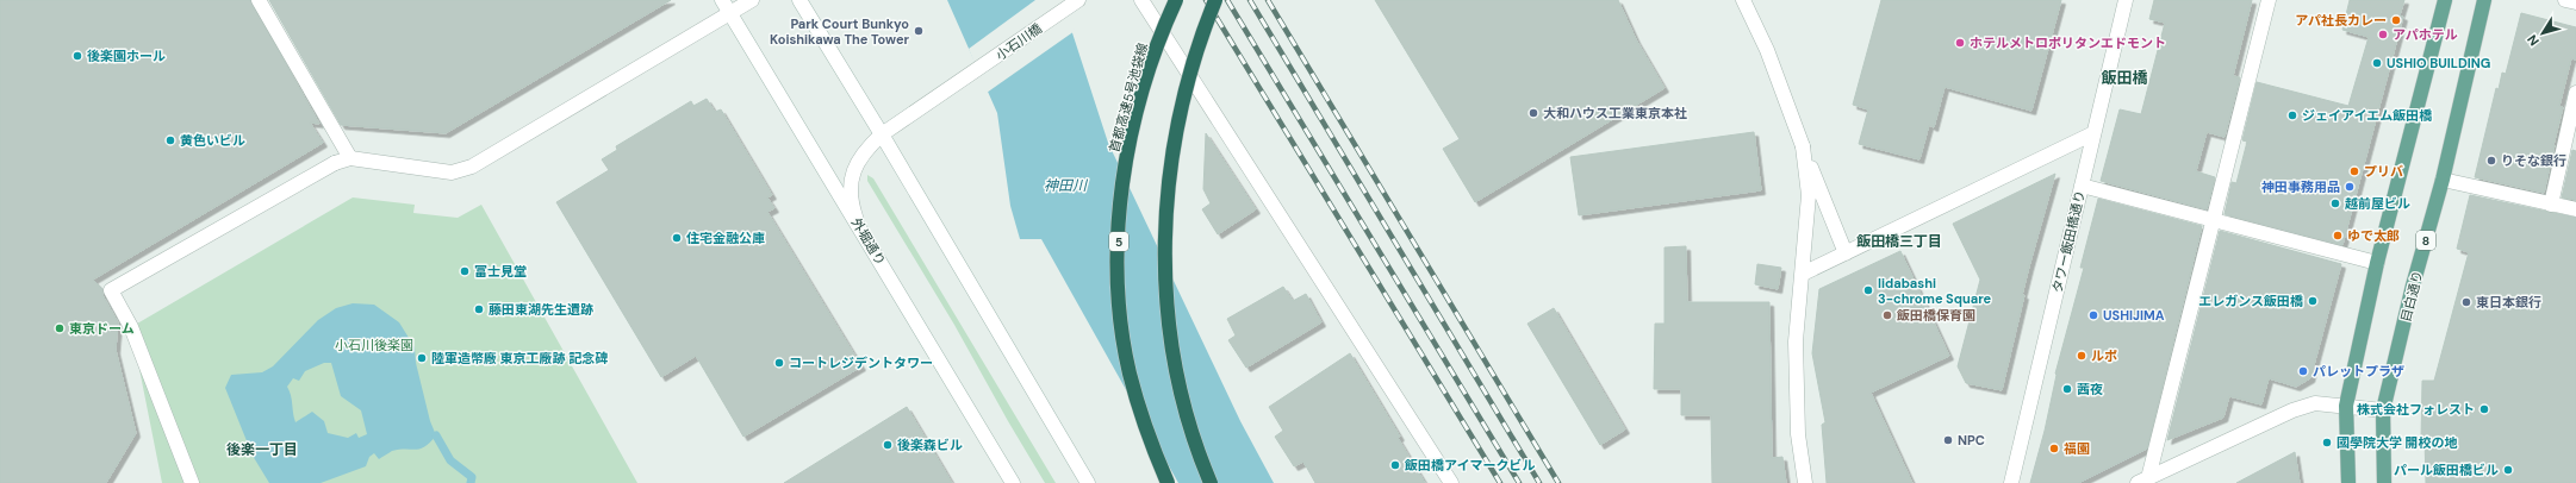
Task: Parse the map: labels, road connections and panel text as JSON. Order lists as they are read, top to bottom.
{
  "streets": {
    "highway": ["首都高速5号池袋線", "5"],
    "main road": ["8", "目白通り"],
    "street": ["小石川橋", "外堀通り", "タワー飯田橋通り"]
  },
  "crossings": [
    ["小石川橋", "外堀通り"]
  ],
  "districts": ["飯田橋", "飯田橋三丁目", "後楽一丁目"],
  "water": ["神田川"],
  "parks": ["小石川後楽園"],
  "places": [
    "アパ社長カレー",
    "Park Court Bunkyo Koishikawa The Tower",
    "アパホテル",
    "ホテルメトロポリタンエドモント",
    "後楽園ホール",
    "USHIO BUILDING",
    "大和ハウス工業東京本社",
    "ジェイアイエム飯田橋",
    "黄色いビル",
    "りそな銀行",
    "プリバ",
    "神田事務用品",
    "越前屋ビル",
    "ゆで太郎",
    "住宅金融公庫",
    "富士見堂",
    "Iidabashi 3-chrome Square",
    "エレガンス飯田橋",
    "東日本銀行",
    "藤田東湖先生遺跡",
    "飯田橋保育園",
    "USHIJIMA",
    "東京ドーム",
    "ルポ",
    "陸軍造幣廠 東京工廠跡 記念碑",
    "コートレジデントタワー",
    "パレットプラザ",
    "茜夜",
    "株式会社フォレスト",
    "NPC",
    "國學院大学 開校の地",
    "後楽森ビル",
    "福園",
    "飯田橋アイマークビル",
    "パール飯田橋ビル"
  ],
  "north": "bottom left"
}
